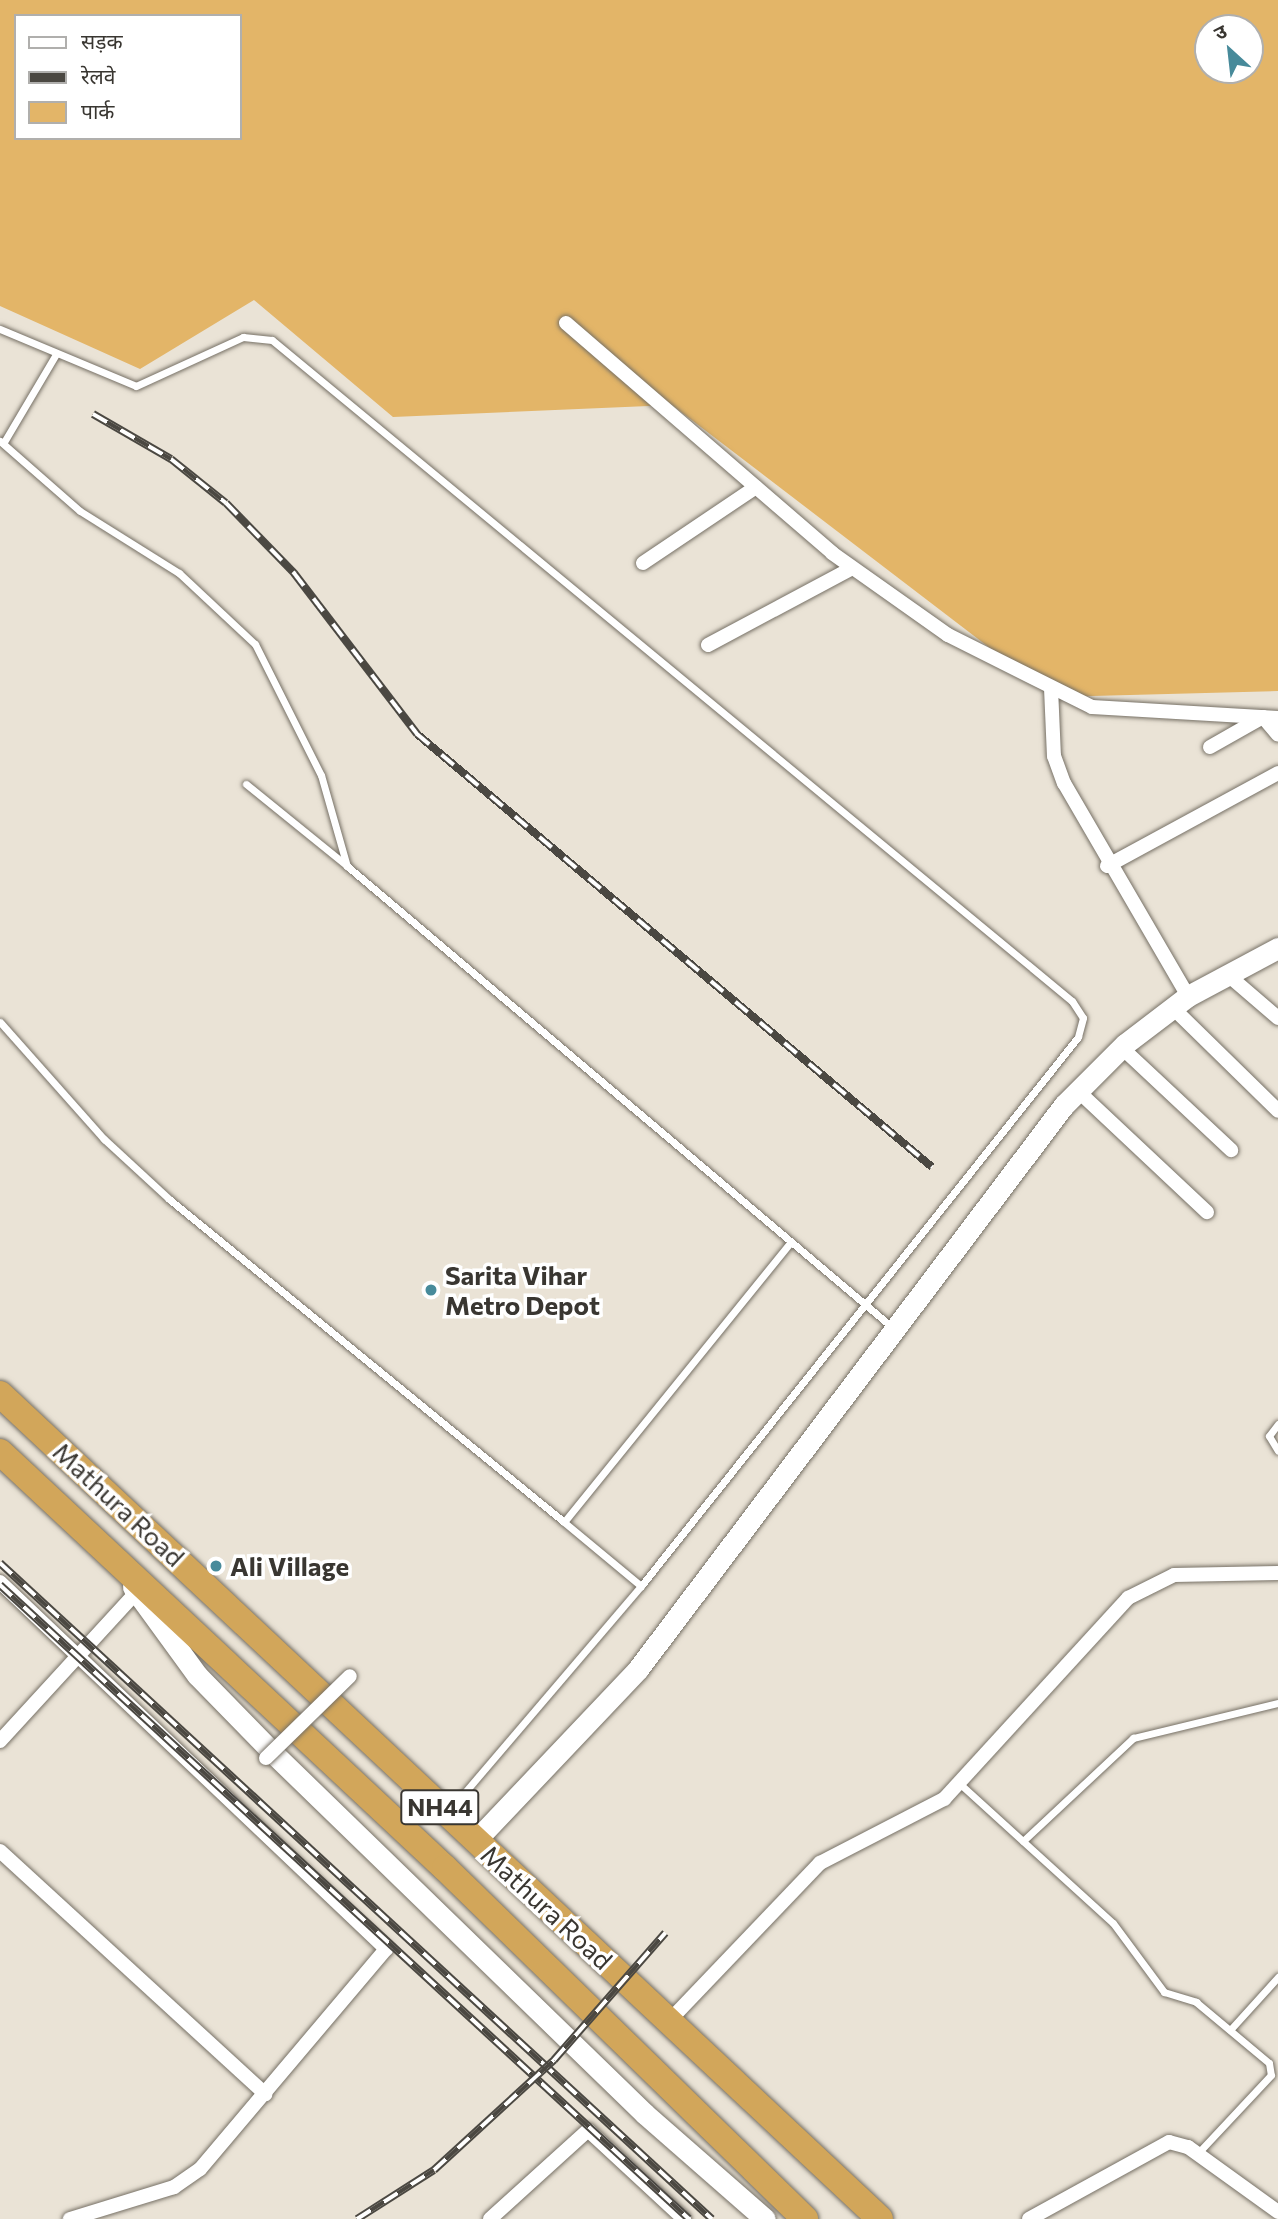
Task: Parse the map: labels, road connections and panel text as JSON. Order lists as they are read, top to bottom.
{
  "streets": {
    "highway": ["Mathura Road", "NH44"]
  },
  "places": ["Sarita Vihar Metro Depot", "Ali Village"],
  "legend": ["सड़क", "रेलवे", "पार्क"],
  "north": "top left"
}
